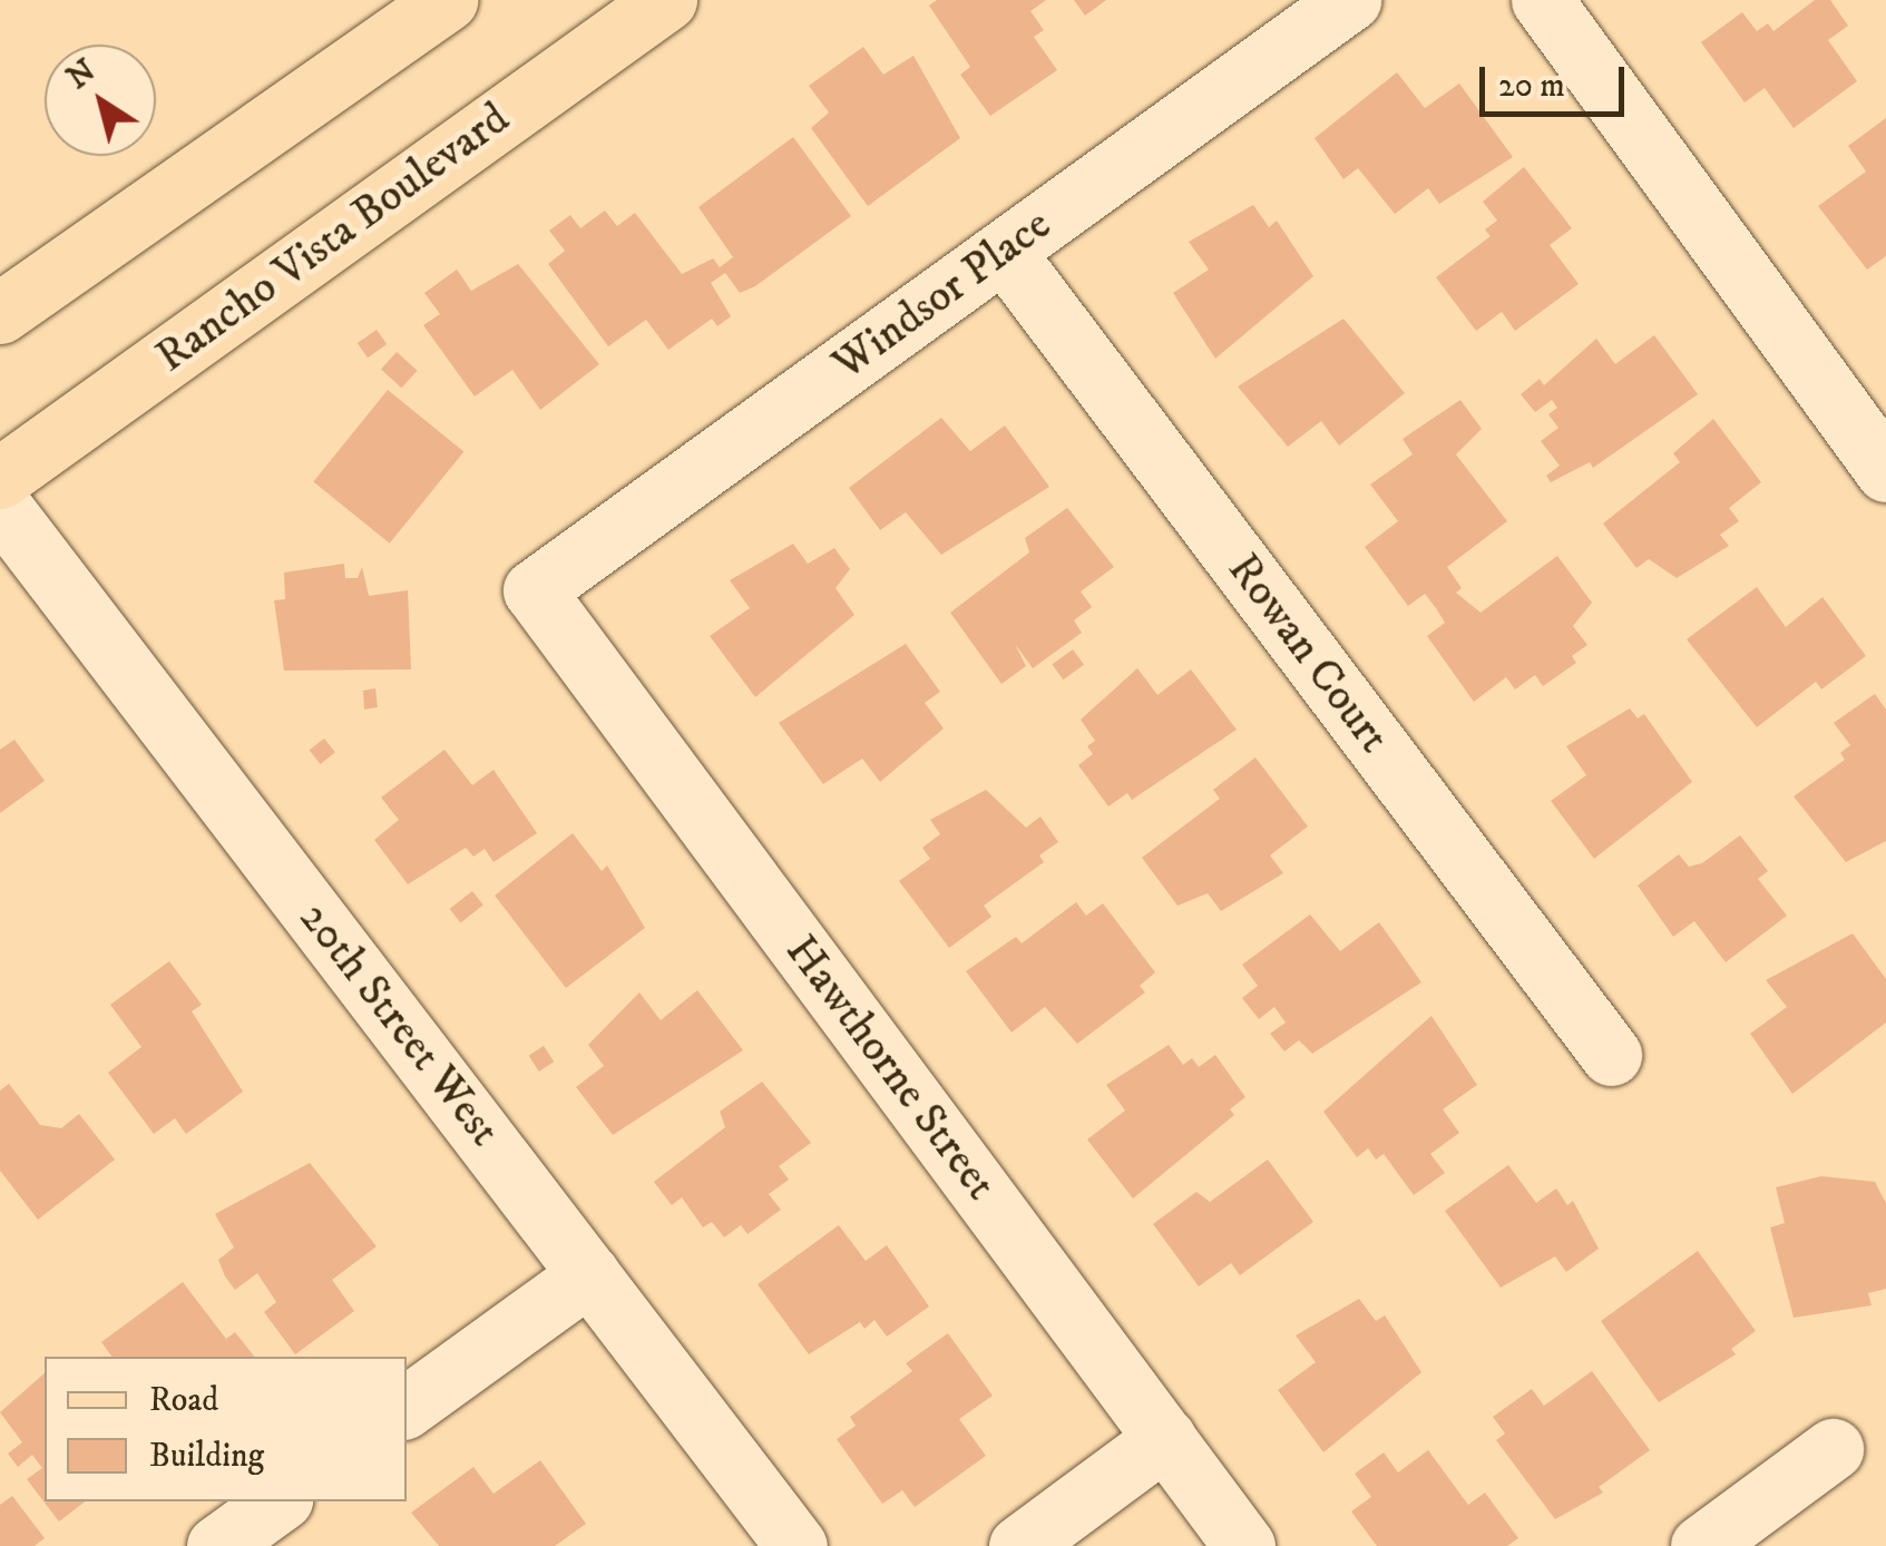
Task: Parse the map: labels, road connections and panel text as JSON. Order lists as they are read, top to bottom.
{
  "streets": {
    "main road": ["Rancho Vista Boulevard"],
    "street": [
      "Windsor Place",
      "Rowan Court",
      "20th Street West",
      "Hawthorne Street"
    ]
  },
  "crossings": [
    ["Windsor Place", "Rowan Court"],
    ["Windsor Place", "Hawthorne Street"]
  ],
  "legend": ["Road", "Building"],
  "scale_bar": "20 m",
  "north": "top left"
}
